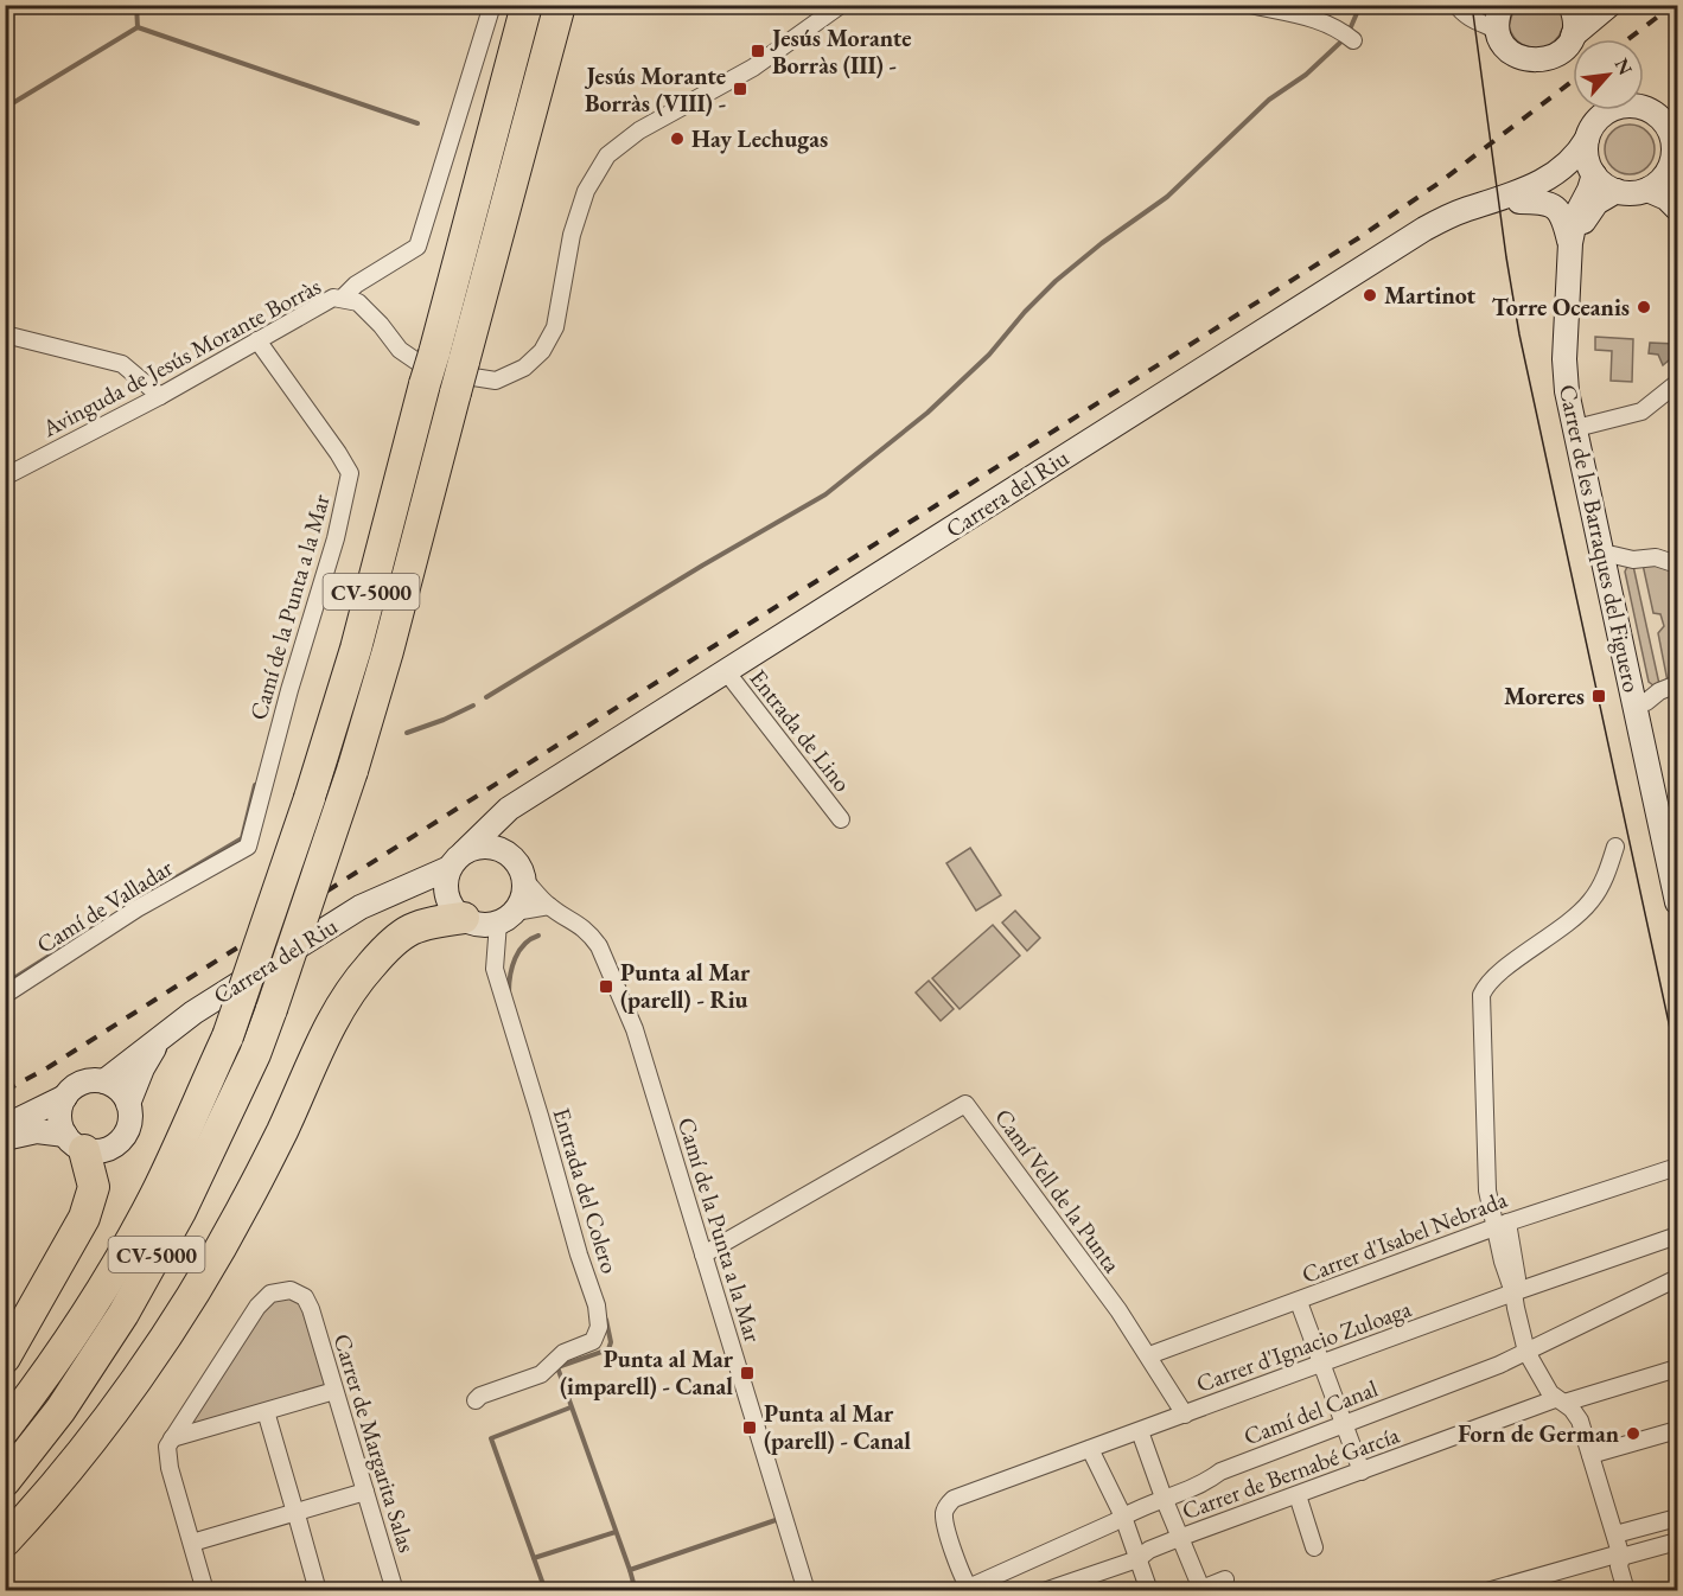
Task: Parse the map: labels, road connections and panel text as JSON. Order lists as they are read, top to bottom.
{
  "streets": {
    "highway": ["CV-5000"],
    "street": [
      "Avinguda de Jesús Morante Borràs",
      "Carrera del Riu",
      "Carrer de les Barraques del Figuero",
      "Camí de la Punta a la Mar",
      "Entrada de Lino",
      "Camí de Valladar",
      "Entrada del Colero",
      "Camí Vell de la Punta",
      "Carrer d'Isabel Nebrada",
      "Carrer d'Ignacio Zuloaga",
      "Camí del Canal",
      "Carrer de Margarita Salas",
      "Carrer de Bernabé García"
    ]
  },
  "crossings": [
    ["Avinguda de Jesús Morante Borràs", "Camí de la Punta a la Mar"],
    ["Carrera del Riu", "Carrer de les Barraques del Figuero"],
    ["Carrera del Riu", "Camí de la Punta a la Mar"],
    ["Carrera del Riu", "Entrada de Lino"],
    ["Carrera del Riu", "Entrada del Colero"],
    ["Camí de la Punta a la Mar", "Camí de Valladar"],
    ["Camí de la Punta a la Mar", "Entrada del Colero"],
    ["Camí de la Punta a la Mar", "Camí Vell de la Punta"],
    ["Camí Vell de la Punta", "Carrer d'Isabel Nebrada"],
    ["Camí Vell de la Punta", "Carrer d'Ignacio Zuloaga"],
    ["Carrer d'Ignacio Zuloaga", "Camí del Canal"]
  ],
  "places": {
    "transit": [
      "Jesús Morante Borràs (III) -",
      "Jesús Morante Borràs (VIII) -",
      "Moreres",
      "Punta al Mar (parell) - Riu",
      "Punta al Mar (imparell) - Canal",
      "Punta al Mar (parell) - Canal"
    ],
    "other": [
      "Hay Lechugas",
      "Martinot",
      "Torre Oceanis",
      "Forn de German"
    ]
  },
  "north": "top right"
}
